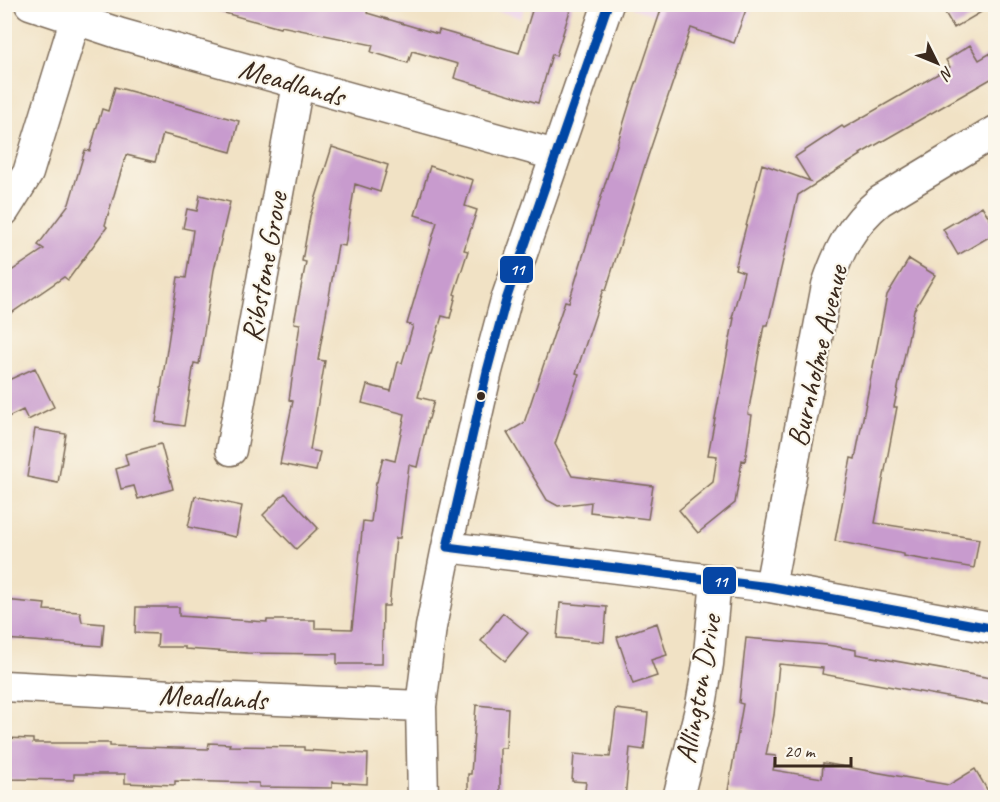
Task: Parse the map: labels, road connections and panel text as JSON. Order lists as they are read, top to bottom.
{
  "streets": {
    "street": [
      "Meadlands",
      "Ribstone Grove",
      "Burnholme Avenue",
      "Allington Drive"
    ]
  },
  "crossings": [
    ["Meadlands", "Ribstone Grove"]
  ],
  "lines": ["transit line 11"],
  "scale_bar": "20 m",
  "north": "bottom right"
}
